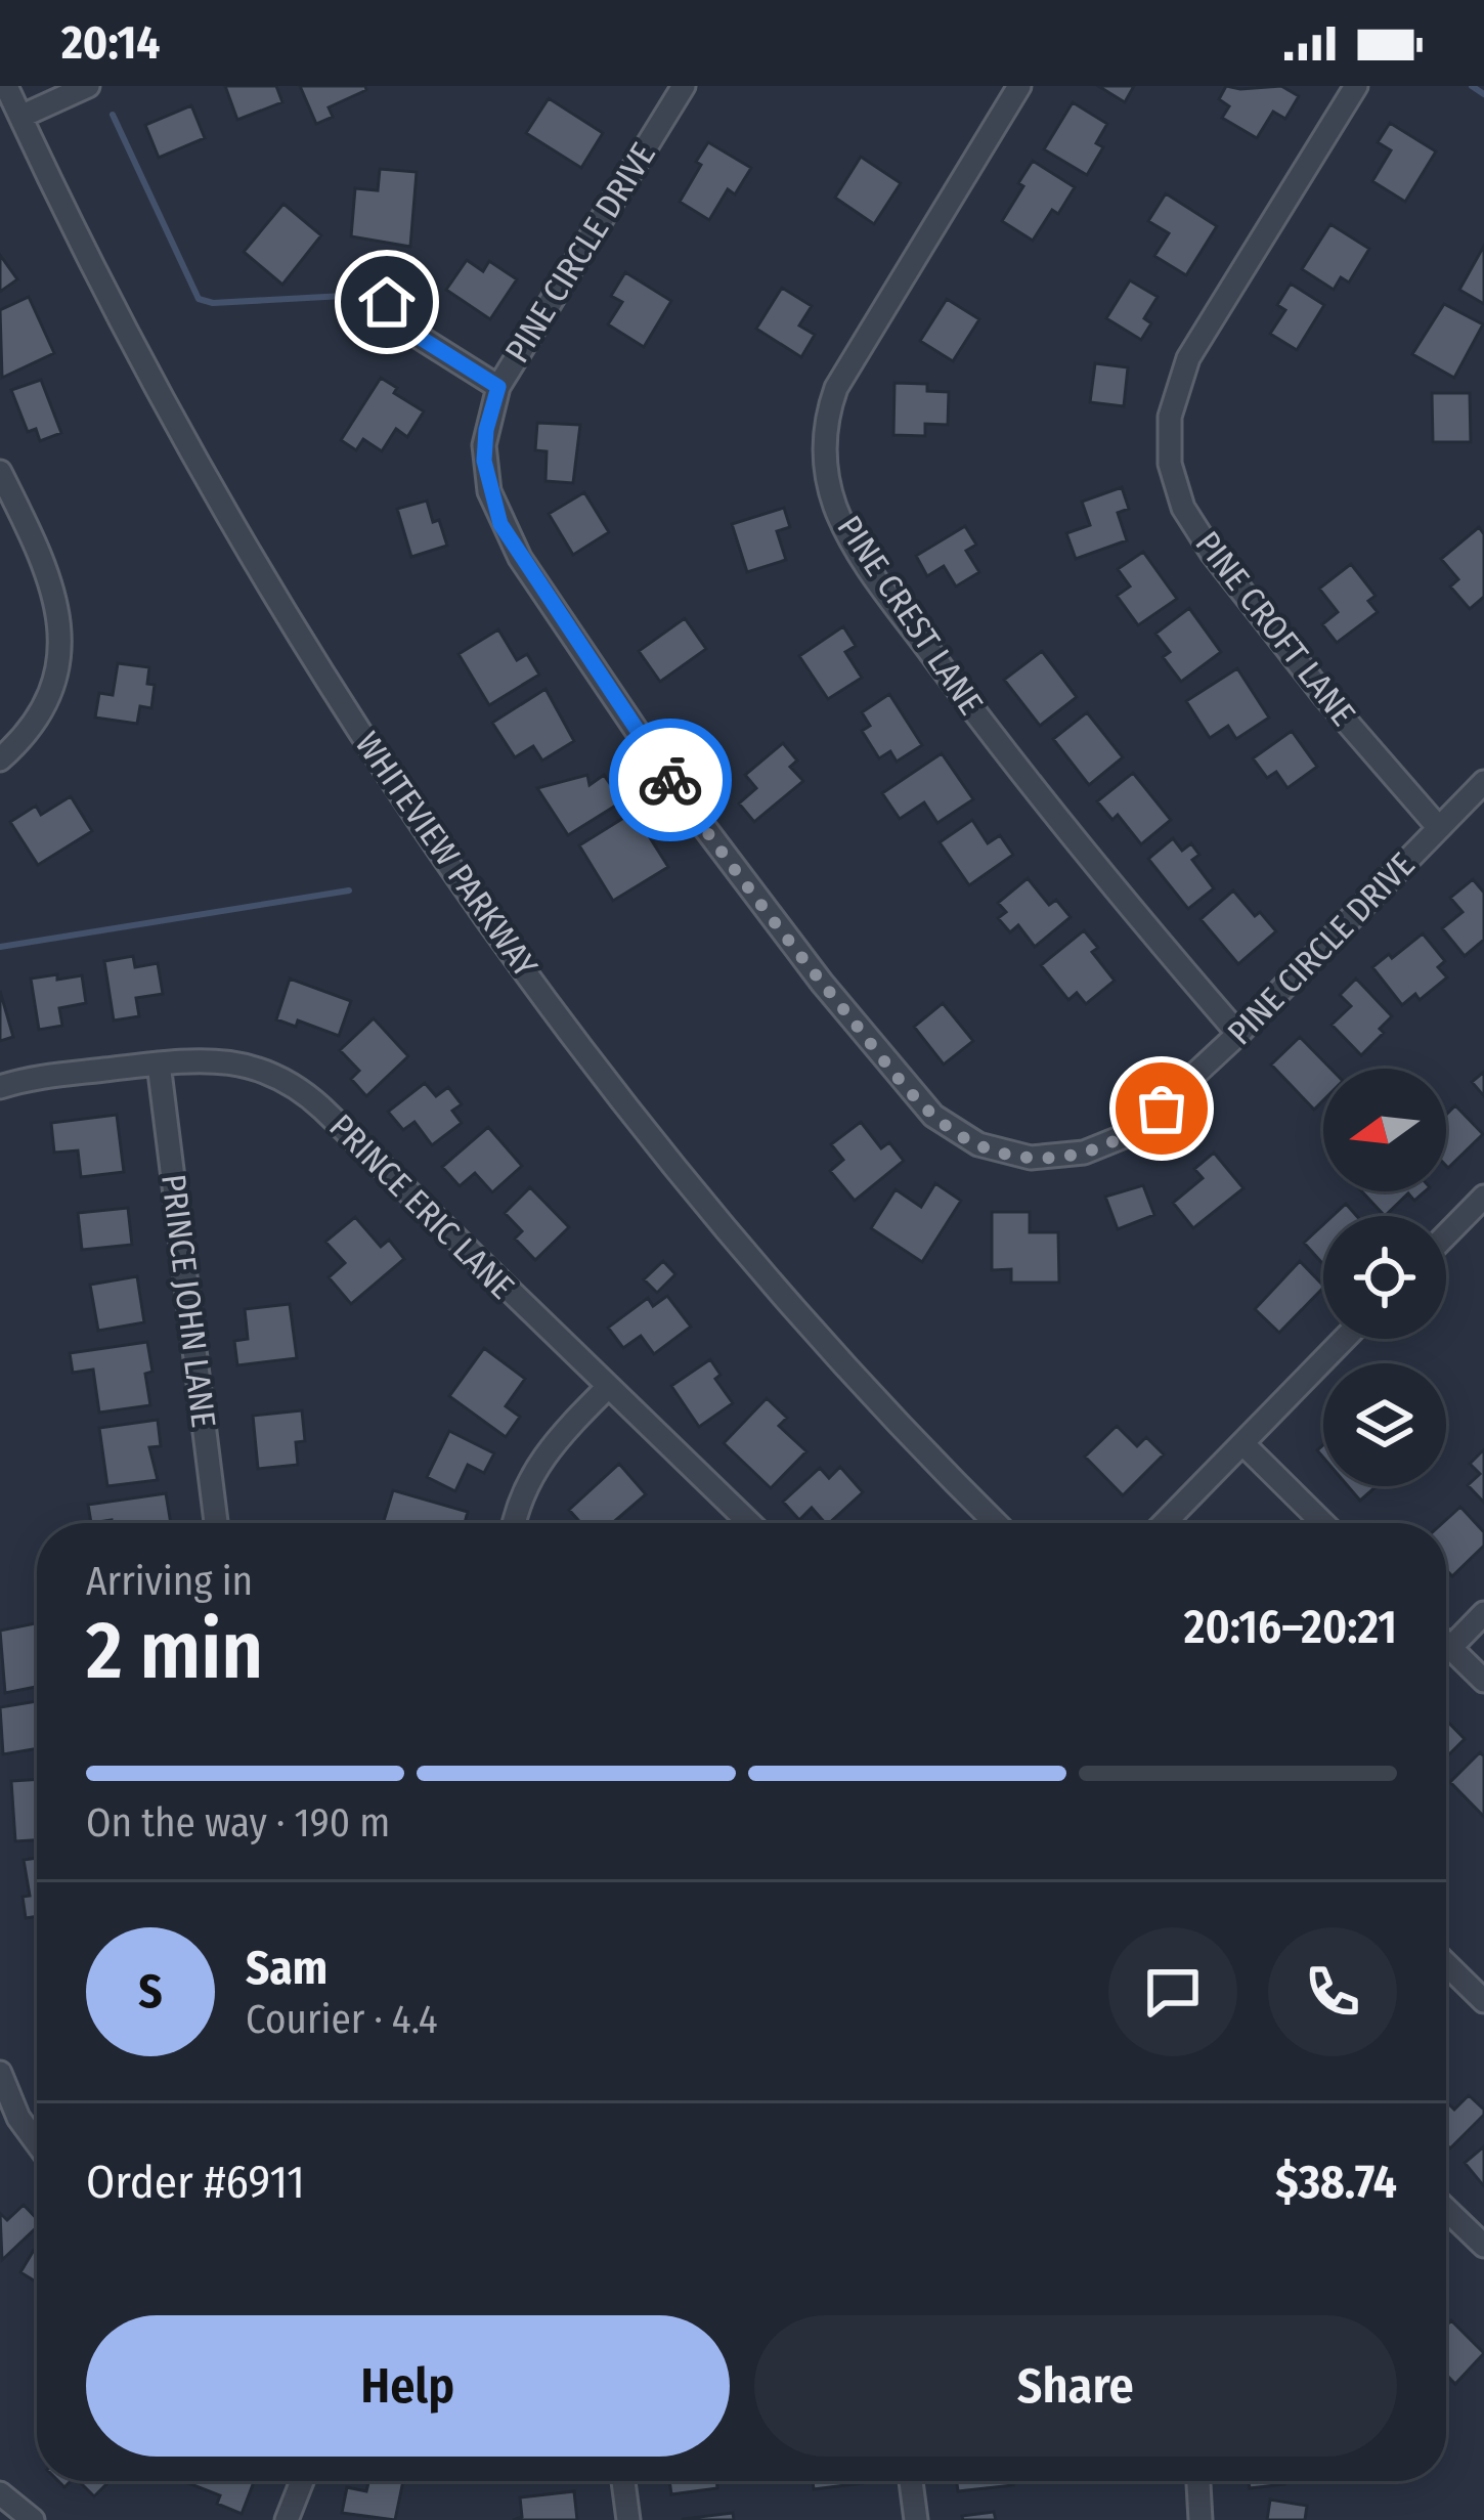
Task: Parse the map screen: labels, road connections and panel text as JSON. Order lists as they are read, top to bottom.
{
  "streets": {
    "street": [
      "PINE CIRCLE DRIVE",
      "PINE CREST LANE",
      "PINE CROFT LANE",
      "WHITEVIEW PARKWAY",
      "PRINCE ERIC LANE",
      "PRINCE JOHN LANE"
    ]
  },
  "crossings": [
    ["PINE CIRCLE DRIVE", "PINE CREST LANE"],
    ["PINE CIRCLE DRIVE", "PINE CROFT LANE"],
    ["PRINCE ERIC LANE", "PRINCE JOHN LANE"]
  ],
  "north": "left",
  "page": {
    "status": "20:14",
    "heading": ["2 min", "Arriving in", "20:16–20:21"],
    "panel": [
      "Sam",
      "Courier · 4.4",
      "Order #6911",
      "$38.74"
    ],
    "bar": "On the way · 190 m",
    "round": "S",
    "buttons": ["Help", "Share"]
  }
}
